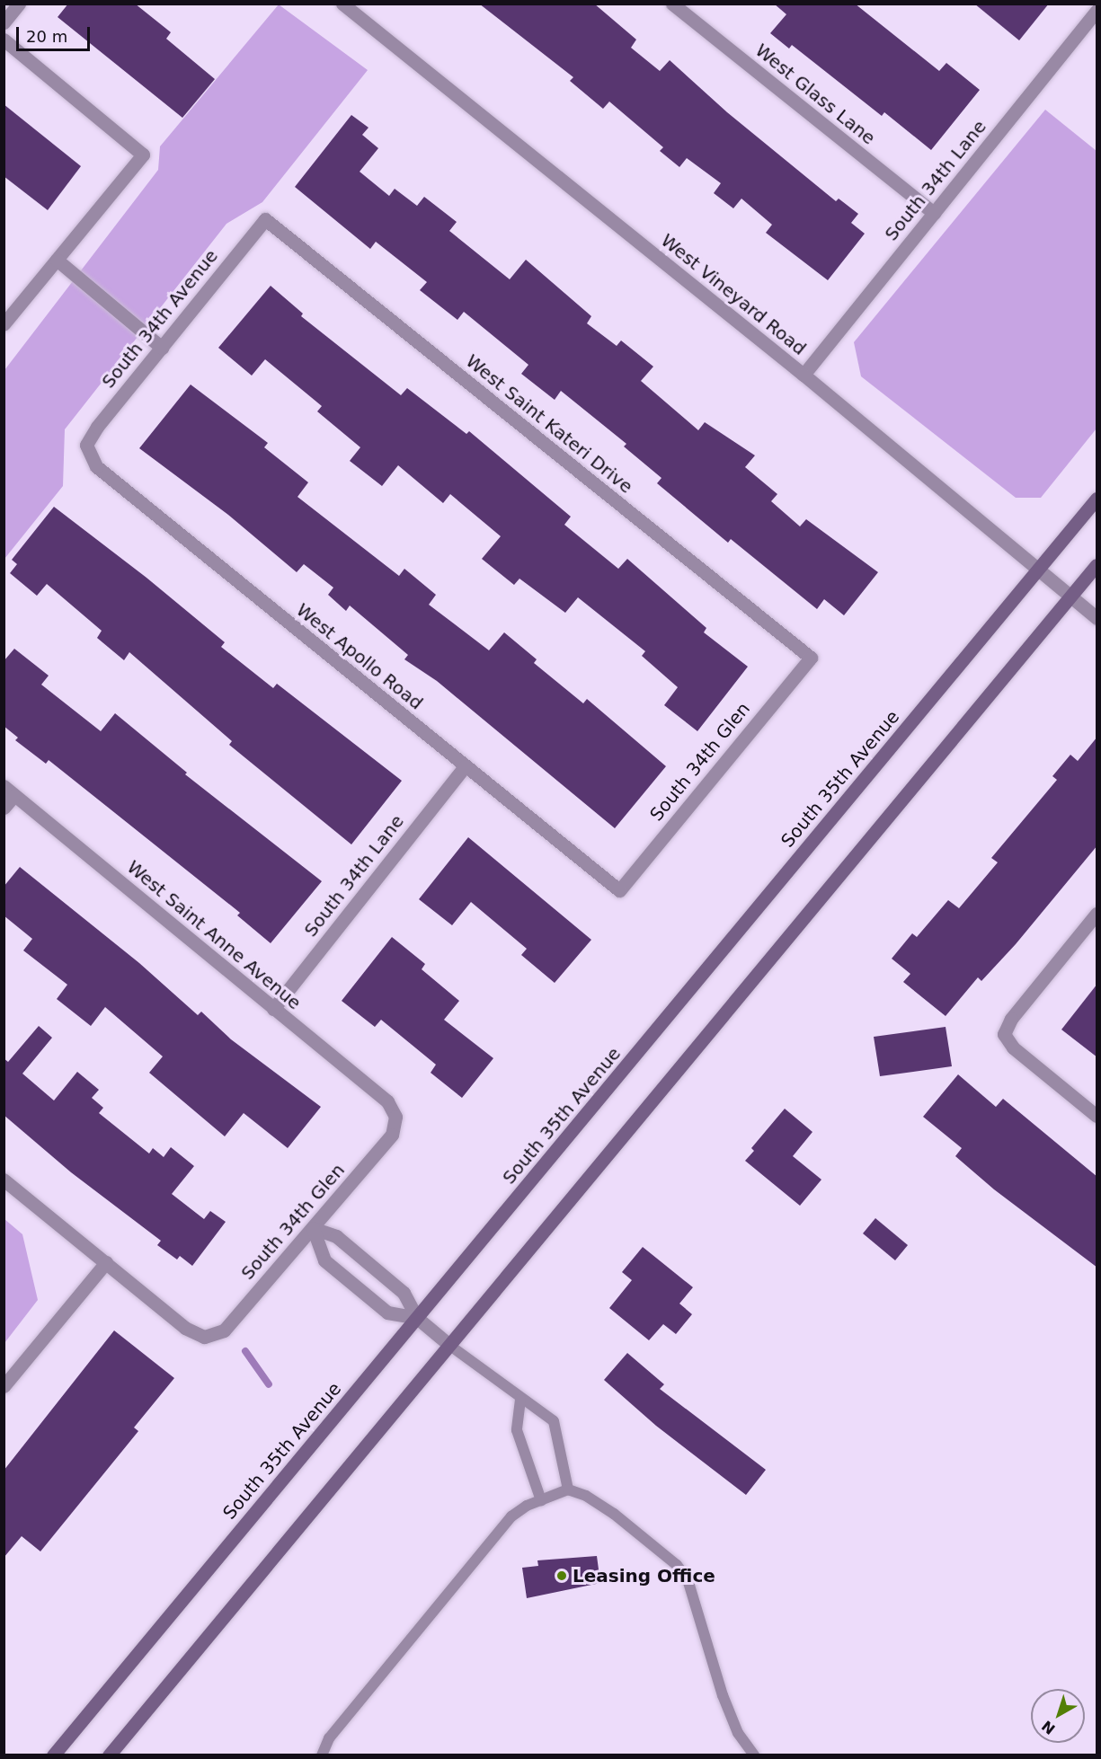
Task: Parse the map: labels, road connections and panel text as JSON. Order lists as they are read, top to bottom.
{
  "streets": {
    "main road": ["South 35th Avenue"],
    "street": [
      "West Glass Lane",
      "South 34th Lane",
      "West Vineyard Road",
      "South 34th Avenue",
      "West Saint Kateri Drive",
      "West Apollo Road",
      "South 34th Glen",
      "West Saint Anne Avenue"
    ]
  },
  "crossings": [
    ["West Glass Lane", "South 34th Lane"],
    ["South 34th Lane", "West Vineyard Road"],
    ["South 34th Lane", "West Apollo Road"],
    ["South 34th Lane", "West Saint Anne Avenue"],
    ["West Vineyard Road", "South 35th Avenue"],
    ["South 34th Avenue", "West Saint Kateri Drive"],
    ["South 34th Avenue", "West Apollo Road"],
    ["West Saint Kateri Drive", "South 34th Glen"],
    ["West Apollo Road", "South 34th Glen"],
    ["South 34th Glen", "West Saint Anne Avenue"]
  ],
  "places": ["Leasing Office"],
  "scale_bar": "20 m",
  "north": "bottom left"
}
